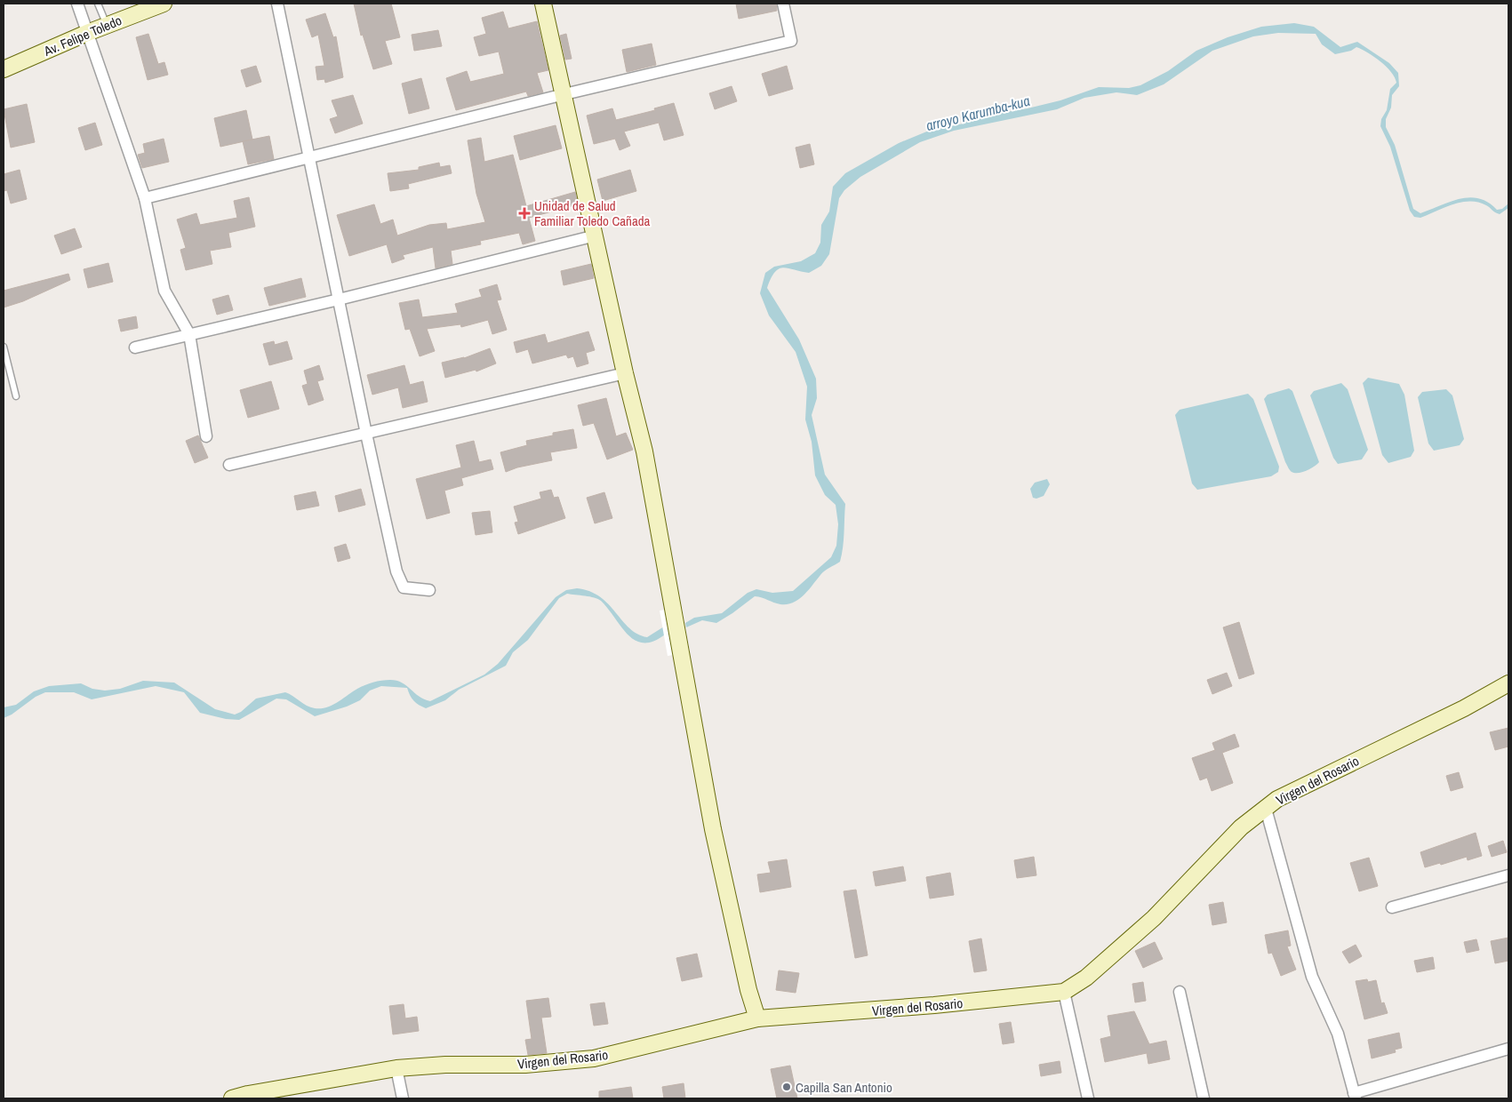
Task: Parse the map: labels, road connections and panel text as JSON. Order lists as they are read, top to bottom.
{
  "streets": {
    "street": ["Av. Felipe Toledo", "Virgen del Rosario"]
  },
  "water": ["arroyo Karumba-kua"],
  "places": {
    "health": ["Unidad de Salud Familiar Toledo Cañada"],
    "other": ["Capilla San Antonio"]
  }
}
